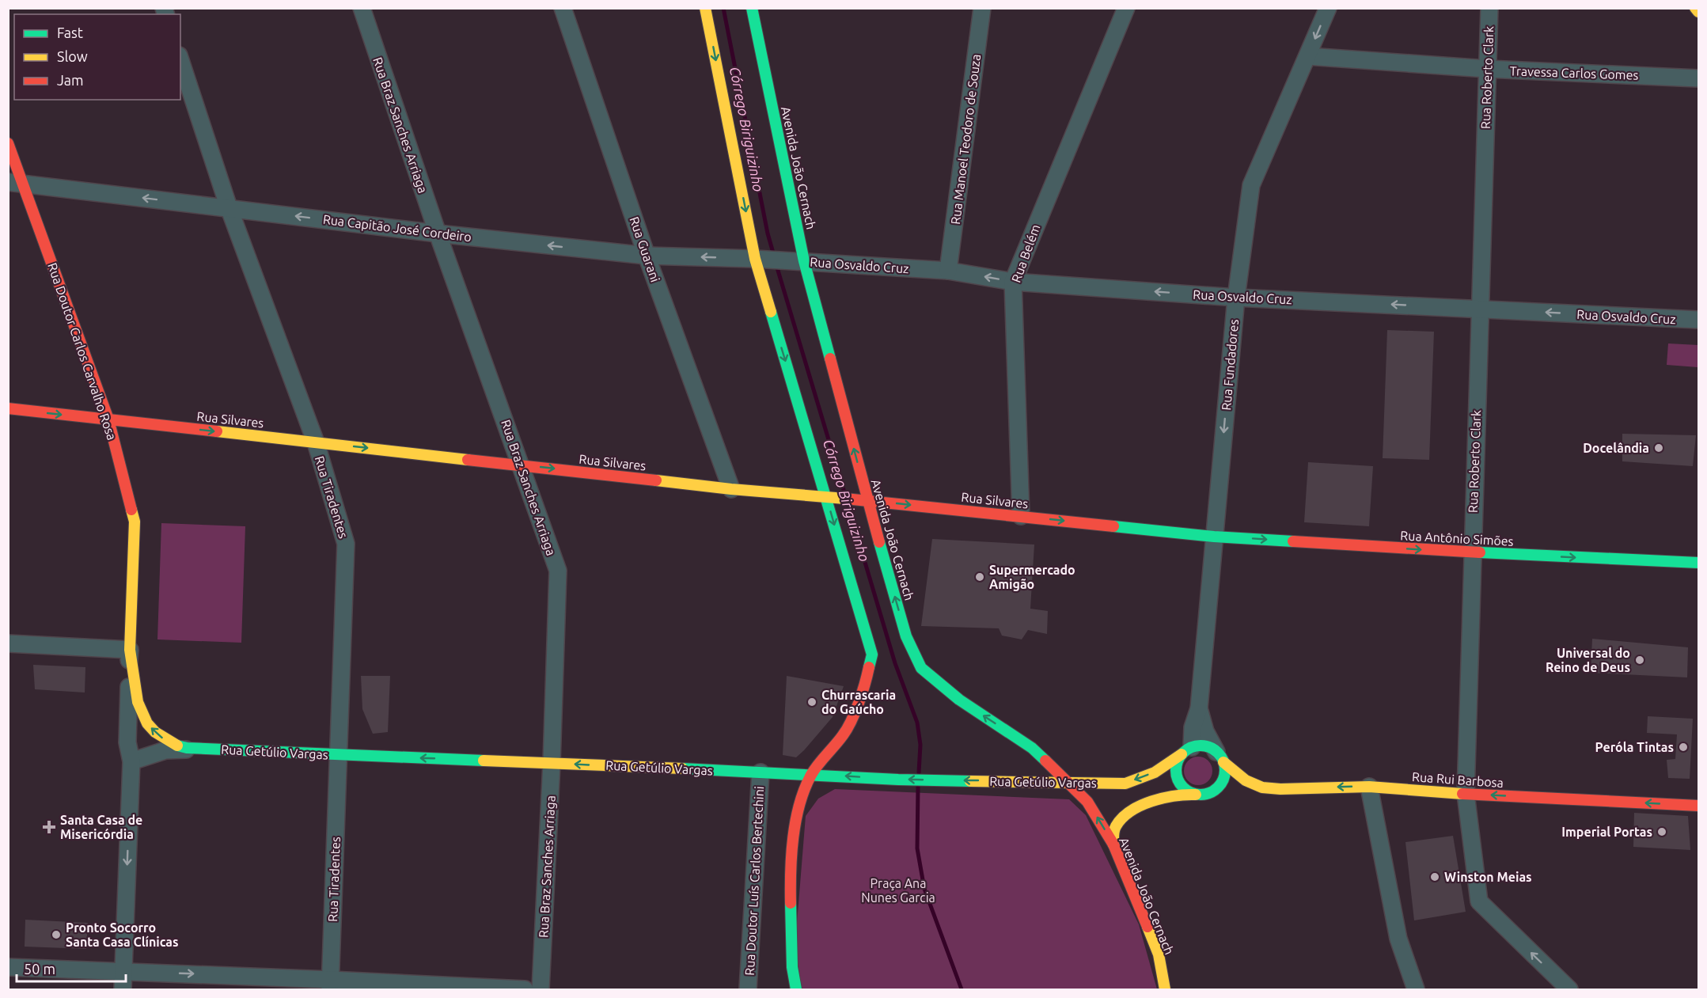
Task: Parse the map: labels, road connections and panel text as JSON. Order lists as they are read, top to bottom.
{
  "streets": {
    "street": [
      "Travessa Carlos Gomes",
      "Rua Roberto Clark",
      "Rua Braz Sanches Arriaga",
      "Rua Manoel Teodoro de Souza",
      "Avenida João Cernach",
      "Rua Capitão José Cordeiro",
      "Rua Guarani",
      "Rua Belém",
      "Rua Osvaldo Cruz",
      "Rua Doutor Carlos Carvalho Rosa",
      "Rua Fundadores",
      "Rua Silvares",
      "Rua Tiradentes",
      "Rua Antônio Simões",
      "Rua Getúlio Vargas",
      "Rua Rui Barbosa",
      "Rua Doutor Luís Carlos Bertechini"
    ]
  },
  "crossings": [
    ["Travessa Carlos Gomes", "Rua Roberto Clark"],
    ["Travessa Carlos Gomes", "Rua Fundadores"],
    ["Rua Roberto Clark", "Rua Osvaldo Cruz"],
    ["Rua Roberto Clark", "Rua Antônio Simões"],
    ["Rua Roberto Clark", "Rua Rui Barbosa"],
    ["Rua Braz Sanches Arriaga", "Rua Capitão José Cordeiro"],
    ["Rua Braz Sanches Arriaga", "Rua Silvares"],
    ["Rua Braz Sanches Arriaga", "Rua Getúlio Vargas"],
    ["Rua Manoel Teodoro de Souza", "Rua Osvaldo Cruz"],
    ["Avenida João Cernach", "Rua Osvaldo Cruz"],
    ["Avenida João Cernach", "Rua Silvares"],
    ["Avenida João Cernach", "Rua Getúlio Vargas"],
    ["Rua Capitão José Cordeiro", "Rua Guarani"],
    ["Rua Capitão José Cordeiro", "Rua Osvaldo Cruz"],
    ["Rua Capitão José Cordeiro", "Rua Doutor Carlos Carvalho Rosa"],
    ["Rua Capitão José Cordeiro", "Rua Tiradentes"],
    ["Rua Guarani", "Rua Silvares"],
    ["Rua Belém", "Rua Osvaldo Cruz"],
    ["Rua Belém", "Rua Silvares"],
    ["Rua Osvaldo Cruz", "Rua Fundadores"],
    ["Rua Doutor Carlos Carvalho Rosa", "Rua Silvares"],
    ["Rua Doutor Carlos Carvalho Rosa", "Rua Getúlio Vargas"],
    ["Rua Fundadores", "Rua Silvares"],
    ["Rua Fundadores", "Rua Antônio Simões"],
    ["Rua Fundadores", "Rua Getúlio Vargas"],
    ["Rua Fundadores", "Rua Rui Barbosa"],
    ["Rua Silvares", "Rua Tiradentes"],
    ["Rua Silvares", "Rua Antônio Simões"],
    ["Rua Tiradentes", "Rua Getúlio Vargas"],
    ["Rua Getúlio Vargas", "Rua Rui Barbosa"],
    ["Rua Getúlio Vargas", "Rua Doutor Luís Carlos Bertechini"]
  ],
  "one_way": [
    "Rua Capitão José Cordeiro",
    "Rua Osvaldo Cruz",
    "Rua Fundadores",
    "Rua Silvares",
    "Rua Antônio Simões",
    "Rua Getúlio Vargas",
    "Rua Rui Barbosa"
  ],
  "water": ["Córrego Biriguizinho"],
  "parks": ["Praça Ana Nunes Garcia"],
  "places": {
    "other": [
      "Docelândia",
      "Supermercado Amigão",
      "Universal do Reino de Deus",
      "Churrascaria do Gaúcho",
      "Peróla Tintas",
      "Imperial Portas",
      "Winston Meias",
      "Pronto Socorro Santa Casa Clínicas"
    ],
    "health": ["Santa Casa de Misericórdia"]
  },
  "legend": ["Fast", "Slow", "Jam"],
  "scale_bar": "50 m"
}
